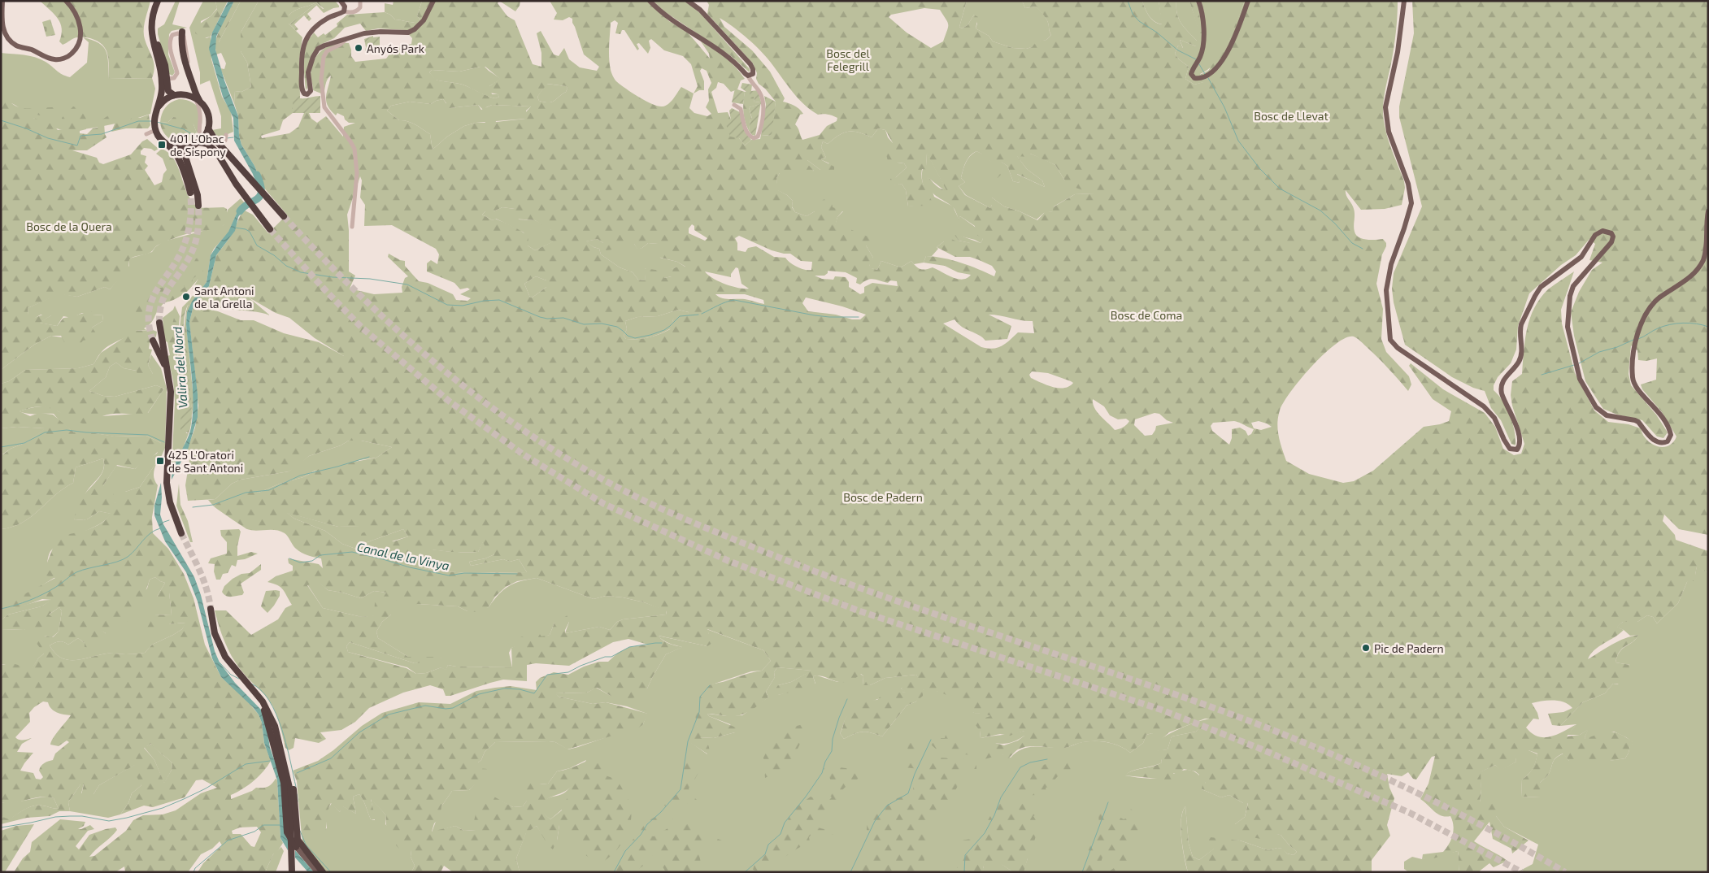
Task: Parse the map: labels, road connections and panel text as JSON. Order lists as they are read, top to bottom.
{
  "water": ["Valira del Nord", "Canal de la Vinya"],
  "parks": [
    "Bosc del Felegrill",
    "Bosc de Llevat",
    "Bosc de la Quera",
    "Bosc de Coma",
    "Bosc de Padern"
  ],
  "places": {
    "other": ["Anyós Park", "Sant Antoni de la Grella", "Pic de Padern"],
    "transit": ["401 L'Obac de Sispony", "425 L'Oratori de Sant Antoni"]
  }
}
